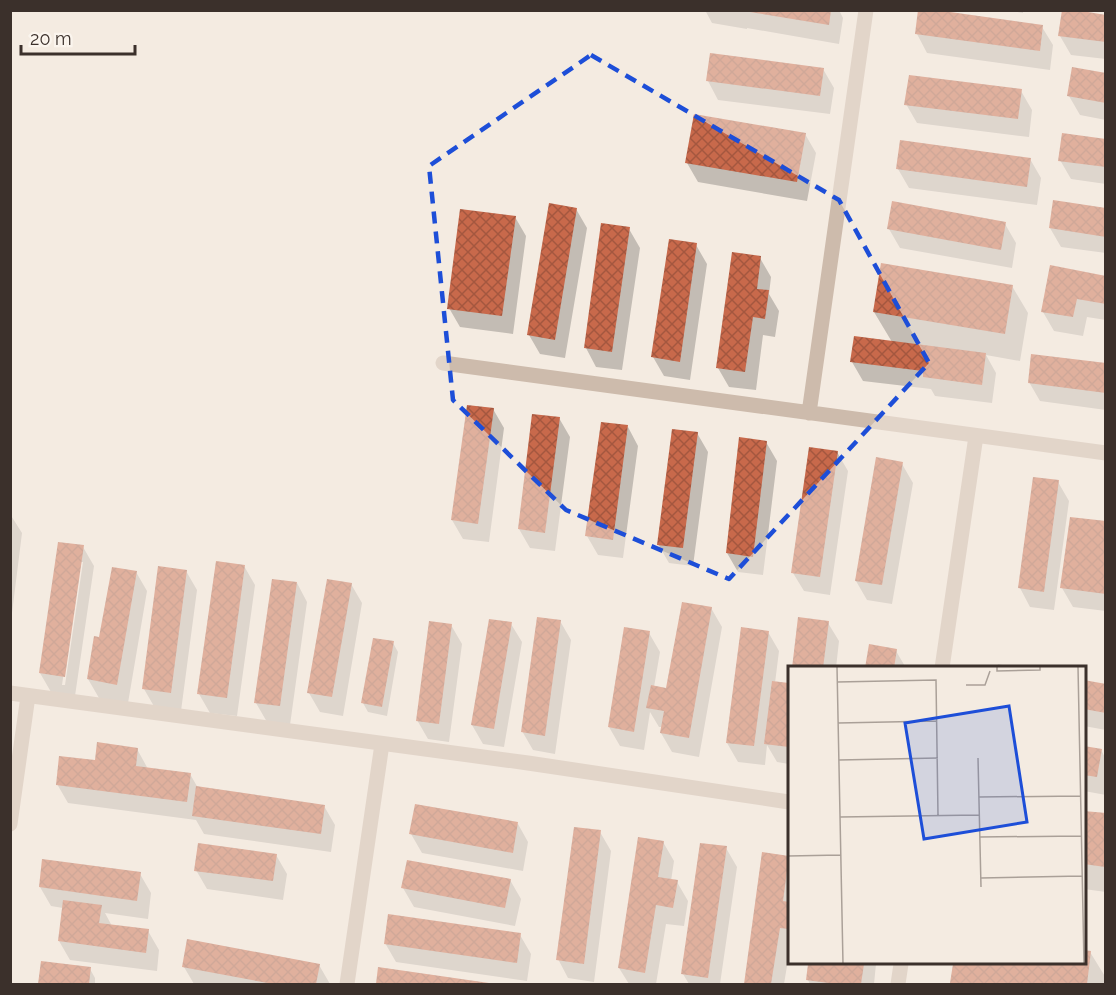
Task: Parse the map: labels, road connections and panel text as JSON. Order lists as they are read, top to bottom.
{
  "scale_bar": "20 m"
}
